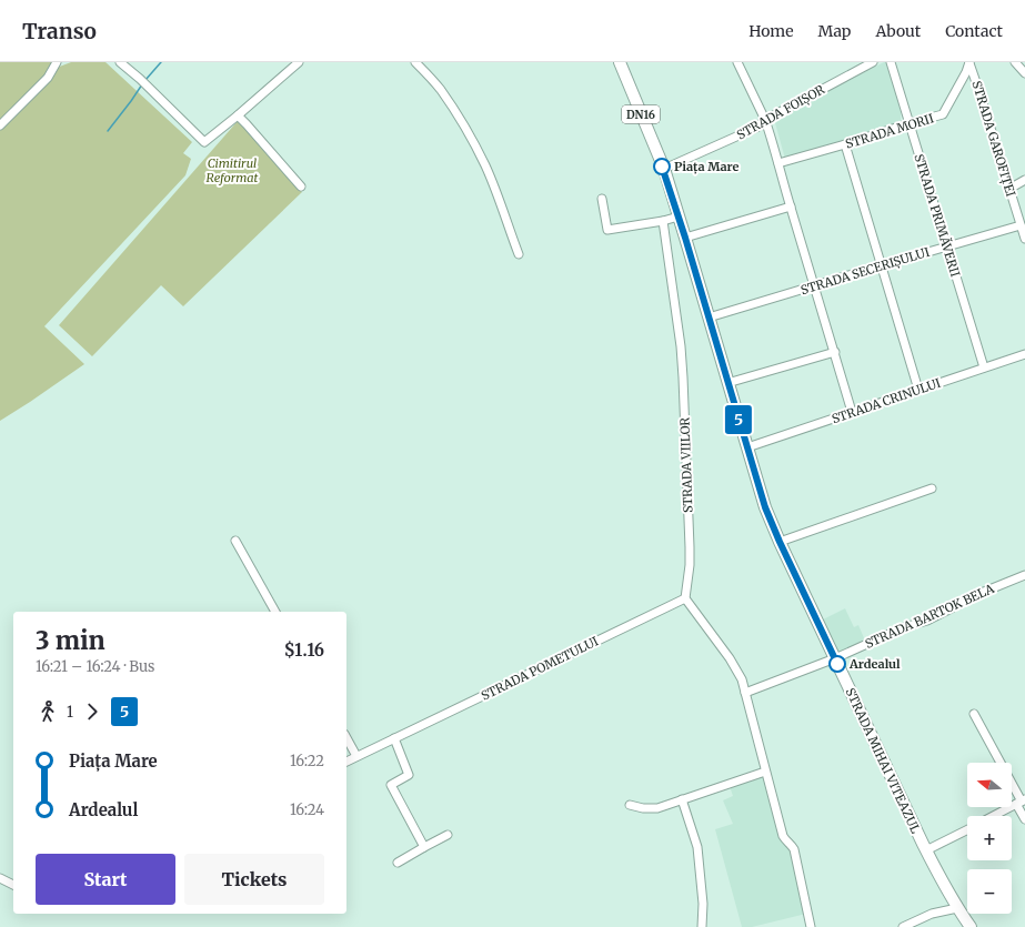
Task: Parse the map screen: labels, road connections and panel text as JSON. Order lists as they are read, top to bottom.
{
  "streets": {
    "highway": ["DN16", "STRADA MIHAI VITEAZUL"],
    "street": [
      "STRADA FOIȘOR",
      "STRADA MORII",
      "STRADA GAROFIȚEI",
      "STRADA PRIMĂVERII",
      "STRADA SECERIȘULUI",
      "STRADA CRINULUI",
      "STRADA VIILOR",
      "STRADA BARTOK BELA",
      "STRADA POMETULUI"
    ]
  },
  "crossings": [
    ["STRADA FOIȘOR", "STRADA MIHAI VITEAZUL"],
    ["STRADA MORII", "STRADA GAROFIȚEI"],
    ["STRADA MORII", "STRADA PRIMĂVERII"],
    ["STRADA GAROFIȚEI", "STRADA SECERIȘULUI"],
    ["STRADA PRIMĂVERII", "STRADA SECERIȘULUI"],
    ["STRADA PRIMĂVERII", "STRADA CRINULUI"],
    ["STRADA SECERIȘULUI", "STRADA MIHAI VITEAZUL"],
    ["STRADA CRINULUI", "STRADA MIHAI VITEAZUL"],
    ["STRADA VIILOR", "STRADA POMETULUI"],
    ["STRADA BARTOK BELA", "STRADA MIHAI VITEAZUL"]
  ],
  "parks": ["Cimitirul Reformat"],
  "places": ["Piața Mare", "Ardealul"],
  "lines": ["bus line 5"],
  "north": "left",
  "page": {
    "header": "Transo",
    "nav": [
      "Home",
      "Map",
      "About",
      "Contact"
    ],
    "on_map": "5",
    "heading": ["3 min", "16:21 – 16:24 · Bus", "$1.16"],
    "legs": ["1", "5"],
    "list": [
      {
        "name": "Piața Mare",
        "value": "16:22"
      },
      {
        "name": "Ardealul",
        "value": "16:24"
      }
    ],
    "map_buttons": ["+", "−"],
    "buttons": ["Start", "Tickets"]
  }
}
